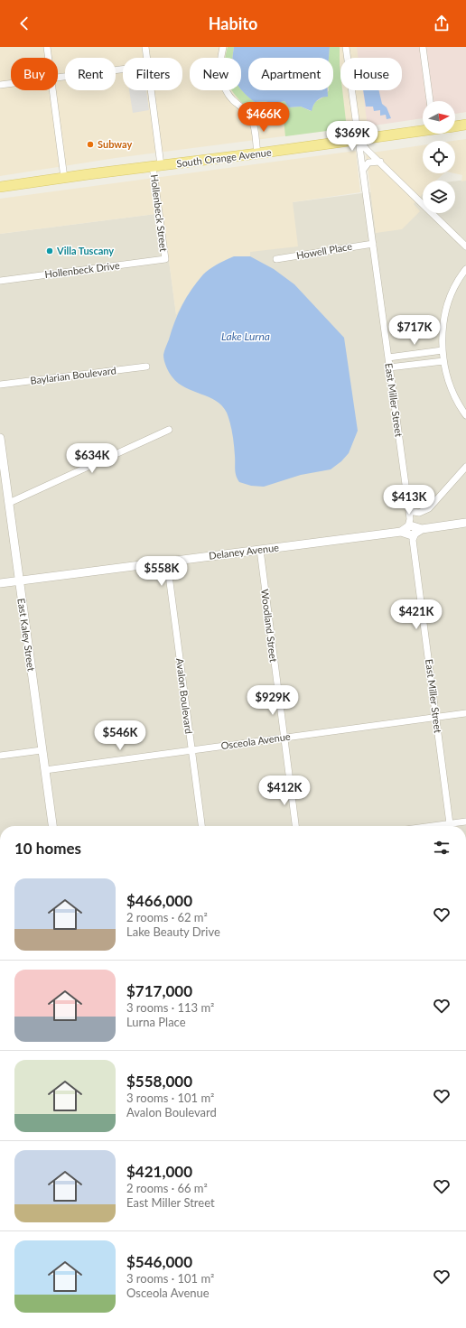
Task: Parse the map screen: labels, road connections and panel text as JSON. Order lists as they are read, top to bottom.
{
  "streets": {
    "main road": ["South Orange Avenue"],
    "street": [
      "Hollenbeck Street",
      "Howell Place",
      "Hollenbeck Drive",
      "Baylarian Boulevard",
      "East Miller Street",
      "Delaney Avenue",
      "Woodland Street",
      "East Kaley Street",
      "Avalon Boulevard",
      "Osceola Avenue"
    ]
  },
  "crossings": [
    ["South Orange Avenue", "Hollenbeck Street"],
    ["Hollenbeck Street", "Hollenbeck Drive"],
    ["Howell Place", "East Miller Street"],
    ["East Miller Street", "Delaney Avenue"],
    ["East Miller Street", "Osceola Avenue"],
    ["Delaney Avenue", "Woodland Street"],
    ["Delaney Avenue", "East Kaley Street"],
    ["Delaney Avenue", "Avalon Boulevard"],
    ["Woodland Street", "Osceola Avenue"],
    ["East Kaley Street", "Osceola Avenue"],
    ["Avalon Boulevard", "Osceola Avenue"]
  ],
  "water": ["Lake Lurna"],
  "places": ["Subway", "Villa Tuscany"],
  "north": "right",
  "page": {
    "header": "Habito",
    "chip": [
      "Buy",
      "Rent",
      "Filters",
      "New",
      "Apartment",
      "House"
    ],
    "price": [
      "$466K",
      "$369K",
      "$717K",
      "$634K",
      "$413K",
      "$558K",
      "$421K",
      "$929K",
      "$546K",
      "$412K"
    ],
    "heading": "10 homes",
    "list": [
      {
        "name": "$466,000",
        "note": "2 rooms · 62 m² · Lake Beauty Drive"
      },
      {
        "name": "$717,000",
        "note": "3 rooms · 113 m² · Lurna Place"
      },
      {
        "name": "$558,000",
        "note": "3 rooms · 101 m² · Avalon Boulevard"
      },
      {
        "name": "$421,000",
        "note": "2 rooms · 66 m² · East Miller Street"
      },
      {
        "name": "$546,000",
        "note": "3 rooms · 101 m² · Osceola Avenue"
      }
    ]
  }
}
